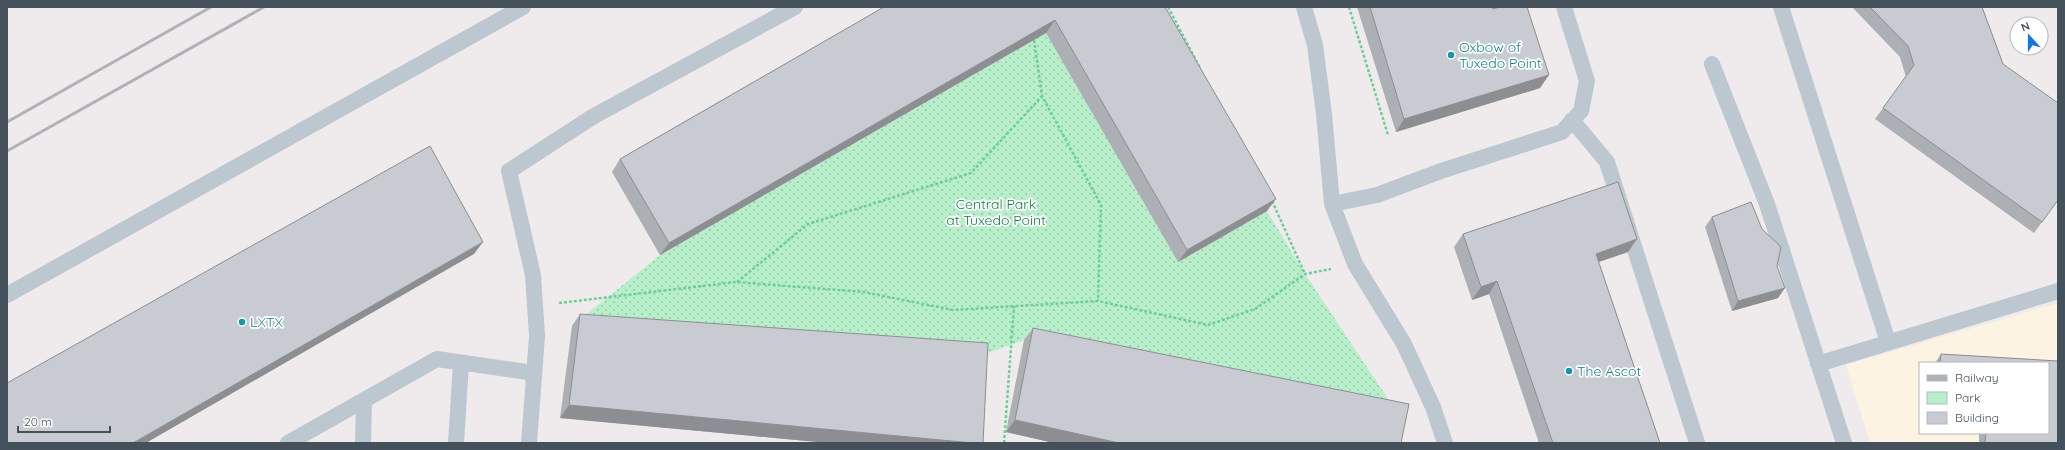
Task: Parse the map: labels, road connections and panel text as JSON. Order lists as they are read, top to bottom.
{
  "parks": ["Central Park at Tuxedo Point"],
  "places": ["Oxbow of Tuxedo Point", "LXTX", "The Ascot"],
  "legend": ["Railway", "Park", "Building"],
  "scale_bar": "20 m",
  "north": "top"
}
